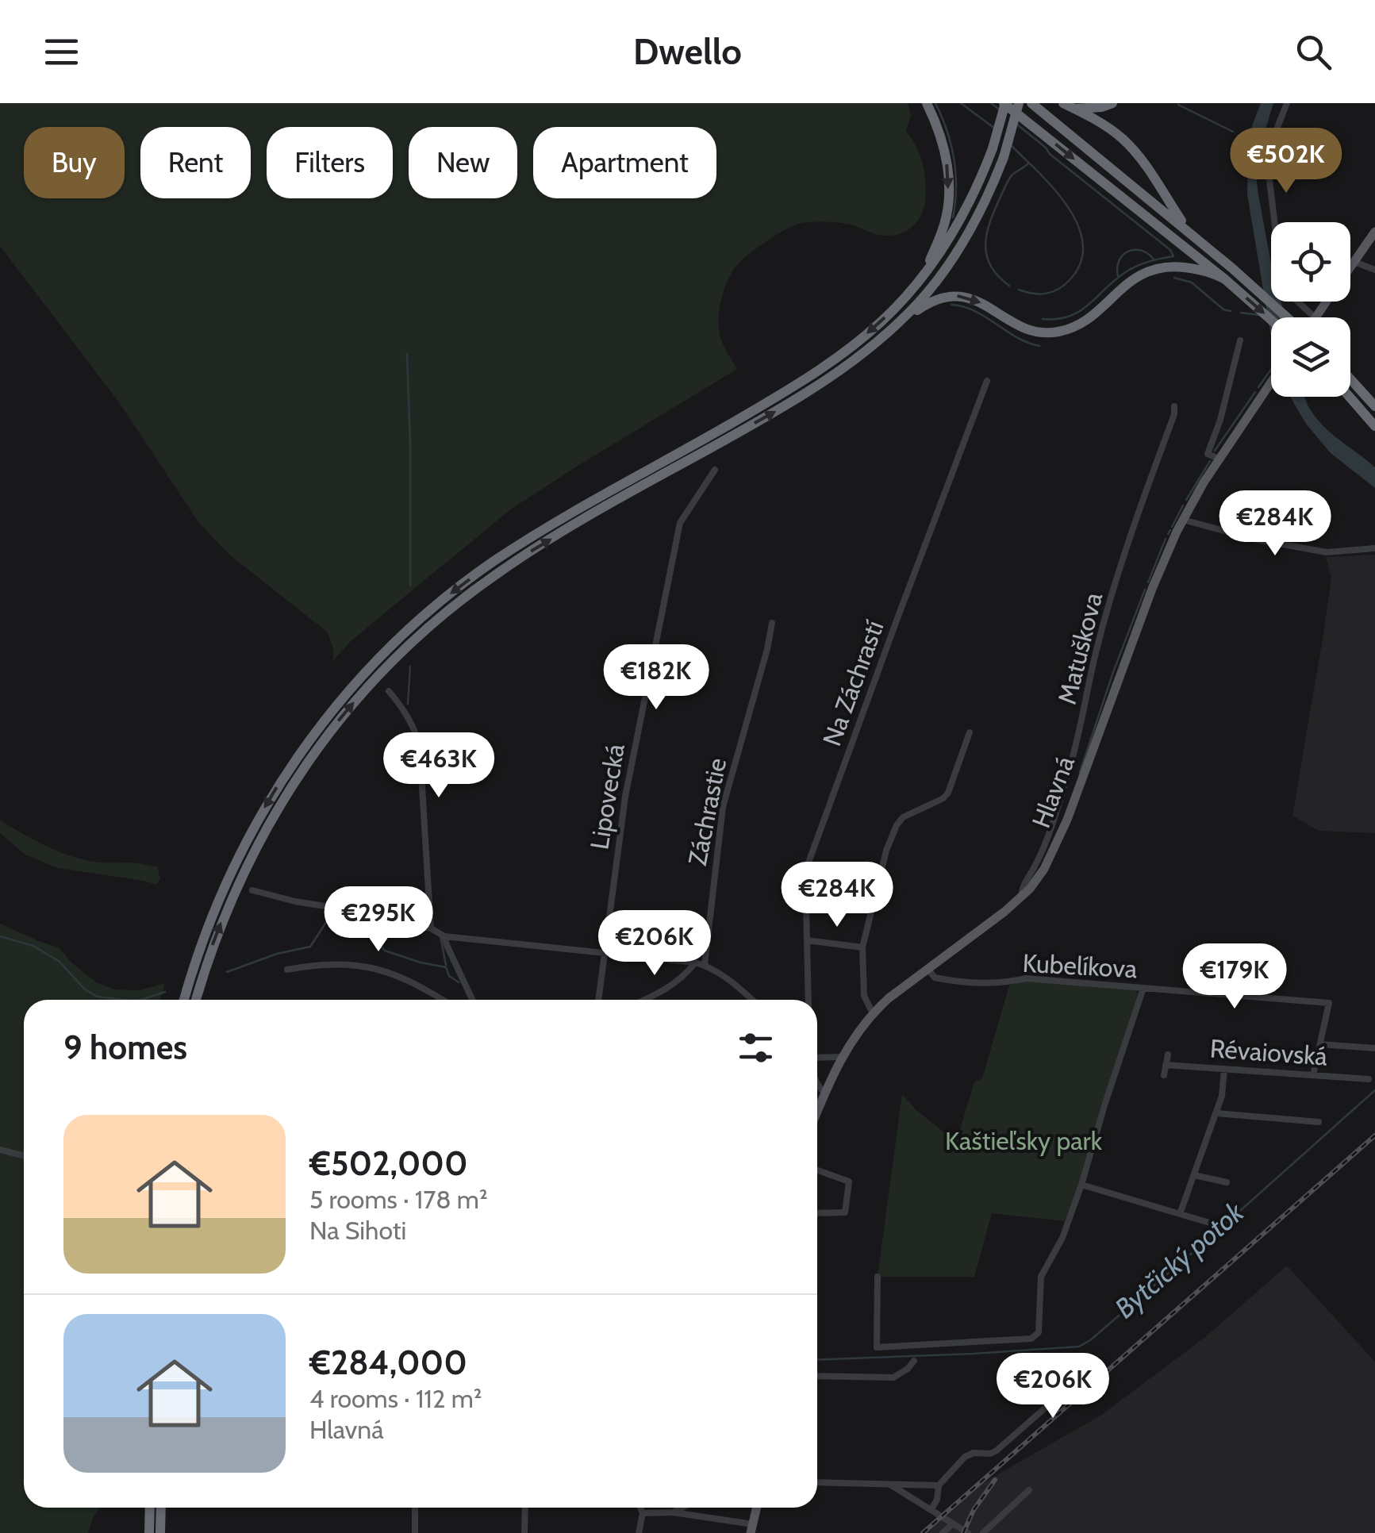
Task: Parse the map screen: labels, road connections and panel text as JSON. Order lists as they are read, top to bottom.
{
  "streets": {
    "main road": ["Hlavná"],
    "street": [
      "Matuškova",
      "Na Záchrastí",
      "Lipovecká",
      "Záchrastie",
      "Kubelíkova",
      "Révaiovská"
    ]
  },
  "crossings": [
    ["Matuškova", "Hlavná"],
    ["Hlavná", "Kubelíkova"]
  ],
  "water": ["Bytčický potok"],
  "parks": ["Kaštieľsky park"],
  "page": {
    "header": "Dwello",
    "chip": [
      "Buy",
      "Rent",
      "Filters",
      "New",
      "Apartment"
    ],
    "price": [
      "€502K",
      "€284K",
      "€182K",
      "€463K",
      "€284K",
      "€295K",
      "€206K",
      "€179K",
      "€206K"
    ],
    "heading": "9 homes",
    "list": [
      {
        "name": "€502,000",
        "note": "5 rooms · 178 m² · Na Sihoti"
      },
      {
        "name": "€284,000",
        "note": "4 rooms · 112 m² · Hlavná"
      }
    ]
  }
}
